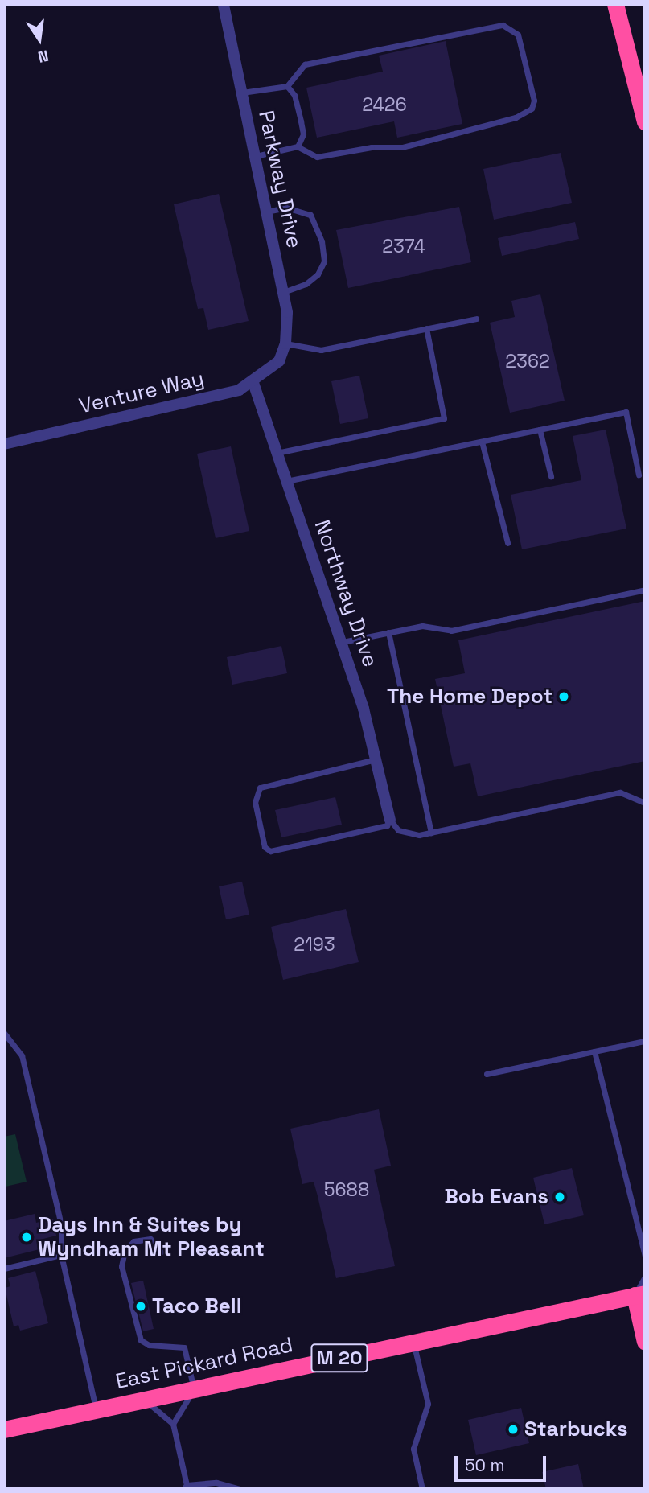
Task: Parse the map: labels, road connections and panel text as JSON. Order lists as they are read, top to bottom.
{
  "streets": {
    "highway": ["M 20", "East Pickard Road"],
    "street": ["Parkway Drive", "Venture Way", "Northway Drive"]
  },
  "crossings": [
    ["Parkway Drive", "Venture Way"],
    ["Venture Way", "Northway Drive"]
  ],
  "places": [
    "The Home Depot",
    "Bob Evans",
    "Days Inn & Suites by Wyndham Mt Pleasant",
    "Taco Bell",
    "Starbucks"
  ],
  "house_numbers": [
    "2426",
    "2374",
    "2362",
    "2193",
    "5688"
  ],
  "scale_bar": "50 m",
  "north": "bottom"
}
